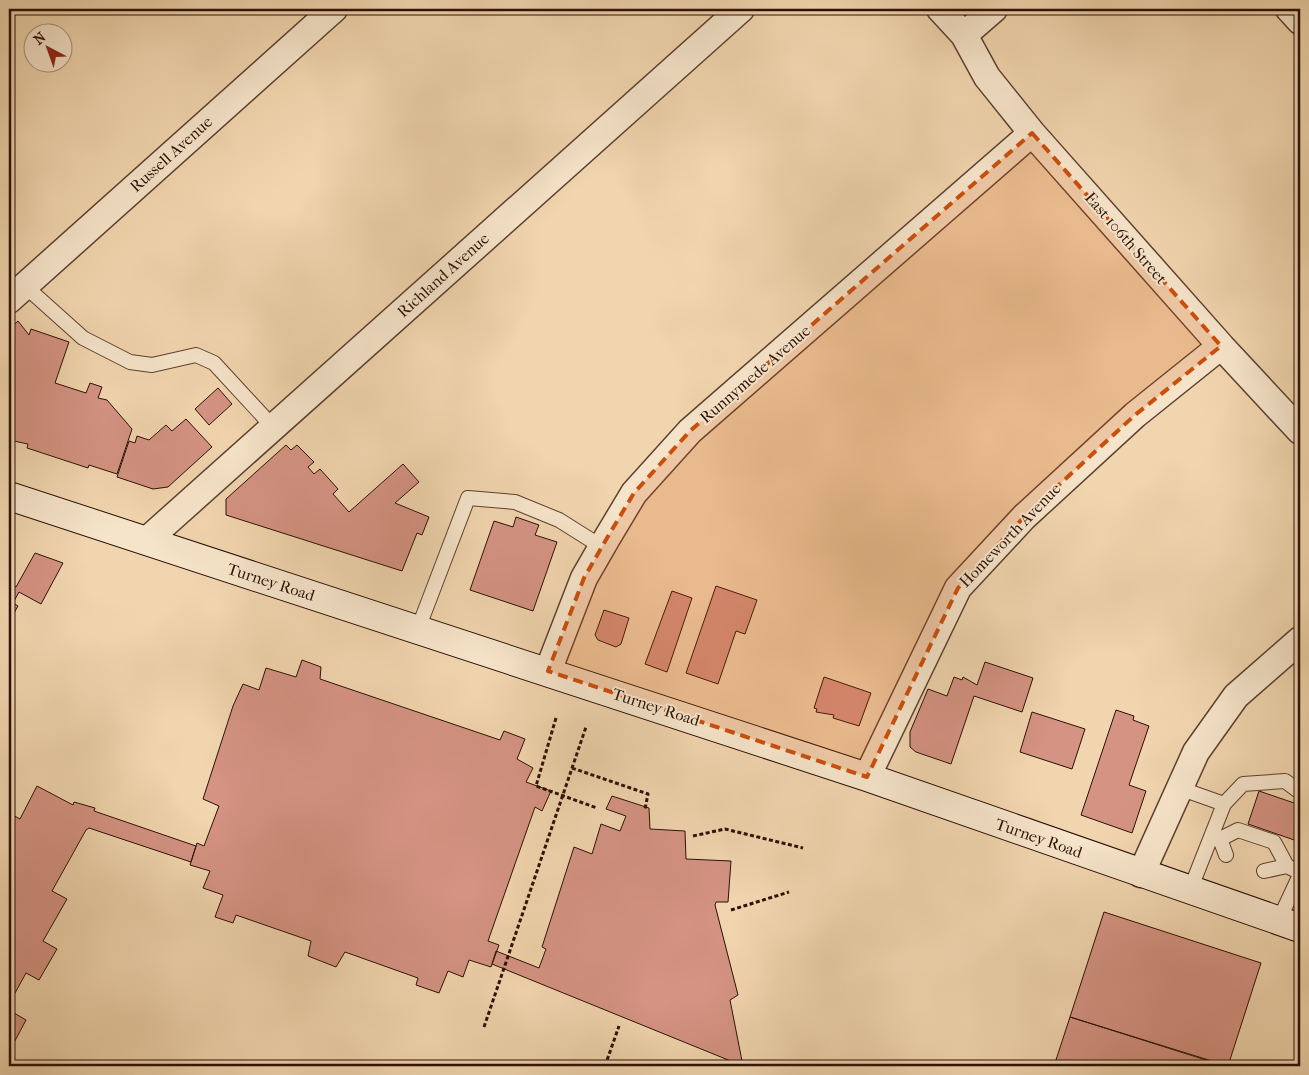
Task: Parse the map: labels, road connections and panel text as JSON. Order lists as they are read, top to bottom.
{
  "streets": {
    "main road": ["Turney Road"],
    "street": [
      "Russell Avenue",
      "East 106th Street",
      "Richland Avenue",
      "Runnymede Avenue",
      "Homeworth Avenue"
    ]
  },
  "crossings": [
    ["East 106th Street", "Runnymede Avenue"],
    ["East 106th Street", "Homeworth Avenue"],
    ["Richland Avenue", "Turney Road"],
    ["Runnymede Avenue", "Turney Road"],
    ["Homeworth Avenue", "Turney Road"]
  ],
  "north": "top left"
}
